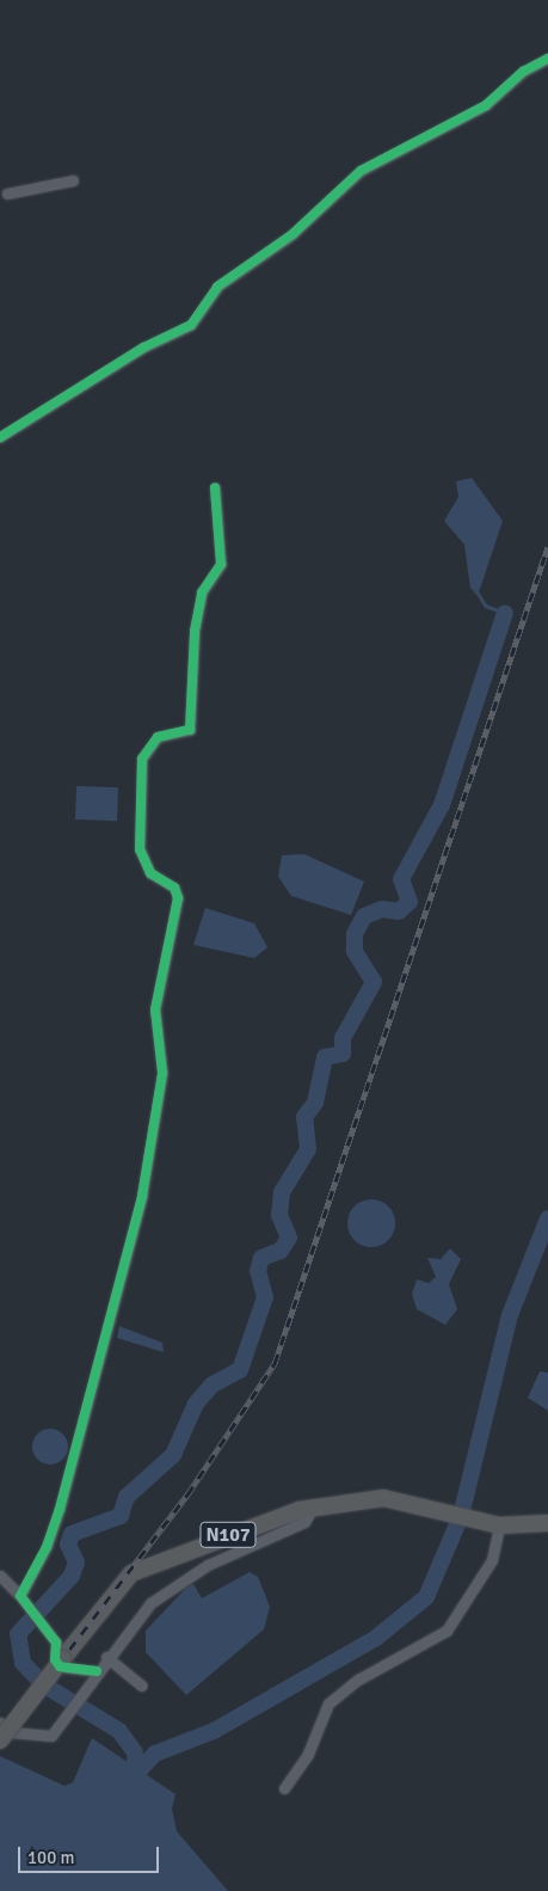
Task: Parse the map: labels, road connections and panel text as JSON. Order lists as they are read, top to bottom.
{
  "streets": {
    "highway": ["N107"]
  },
  "scale_bar": "100 m"
}
